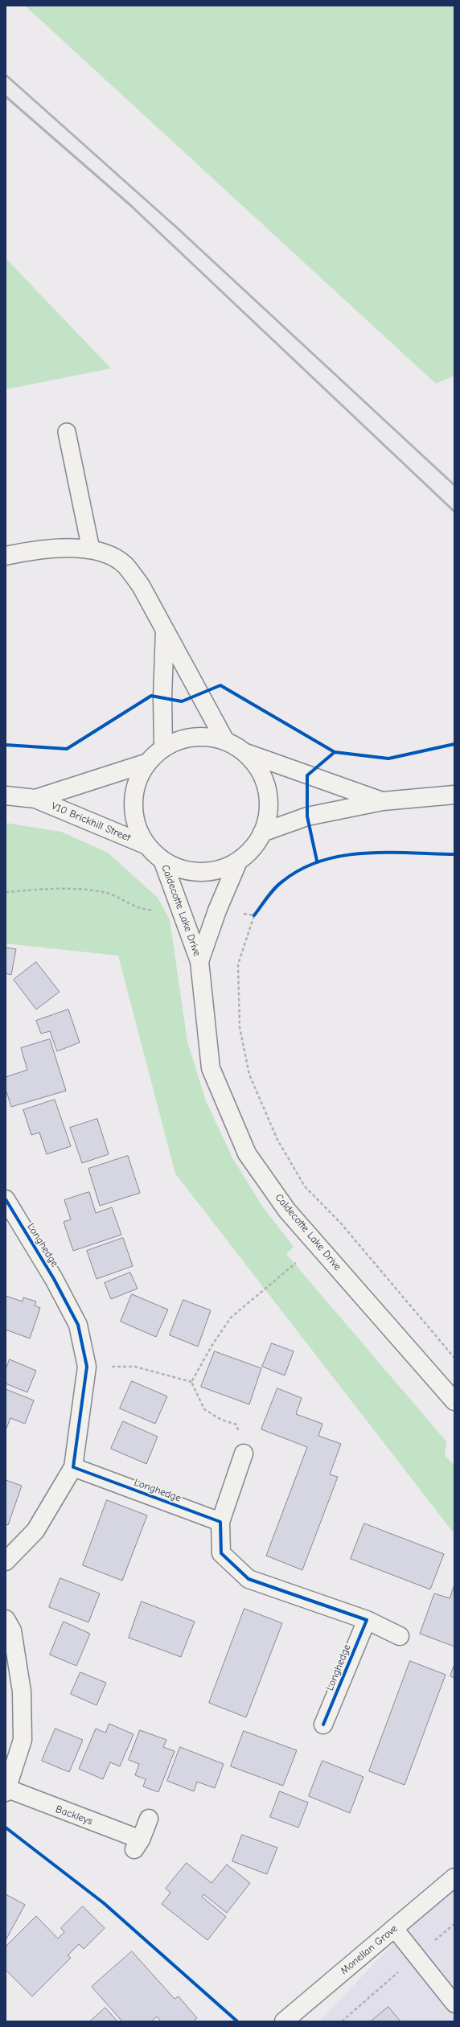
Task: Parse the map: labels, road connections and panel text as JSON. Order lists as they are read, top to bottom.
{
  "streets": {
    "street": [
      "V10 Brickhill Street",
      "Caldecotte Lake Drive",
      "Longhedge",
      "Backleys",
      "Monellan Grove"
    ]
  }
}
